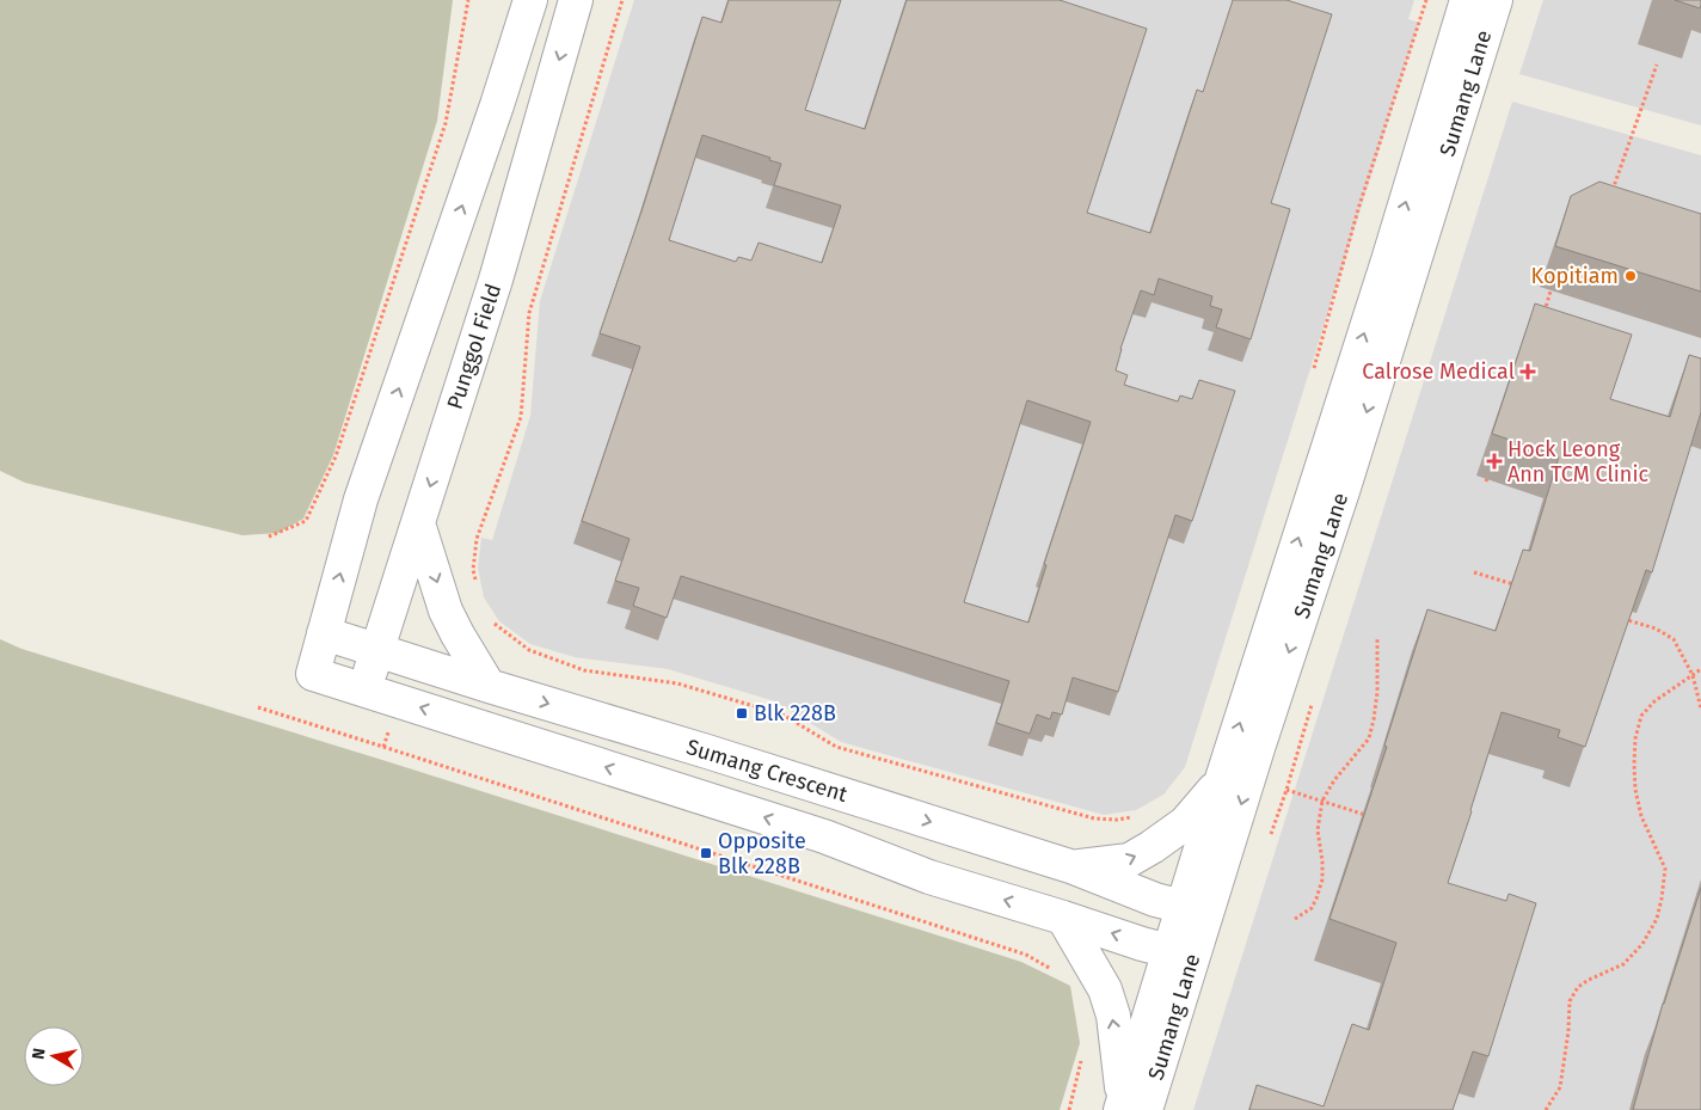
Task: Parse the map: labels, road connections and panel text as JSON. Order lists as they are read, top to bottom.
{
  "streets": {
    "street": ["Sumang Lane", "Punggol Field", "Sumang Crescent"]
  },
  "crossings": [
    ["Sumang Lane", "Sumang Crescent"],
    ["Punggol Field", "Sumang Crescent"]
  ],
  "places": {
    "other": ["Kopitiam"],
    "health": ["Calrose Medical", "Hock Leong Ann TCM Clinic"],
    "transit": ["Blk 228B", "Opposite Blk 228B"]
  },
  "north": "left"
}
